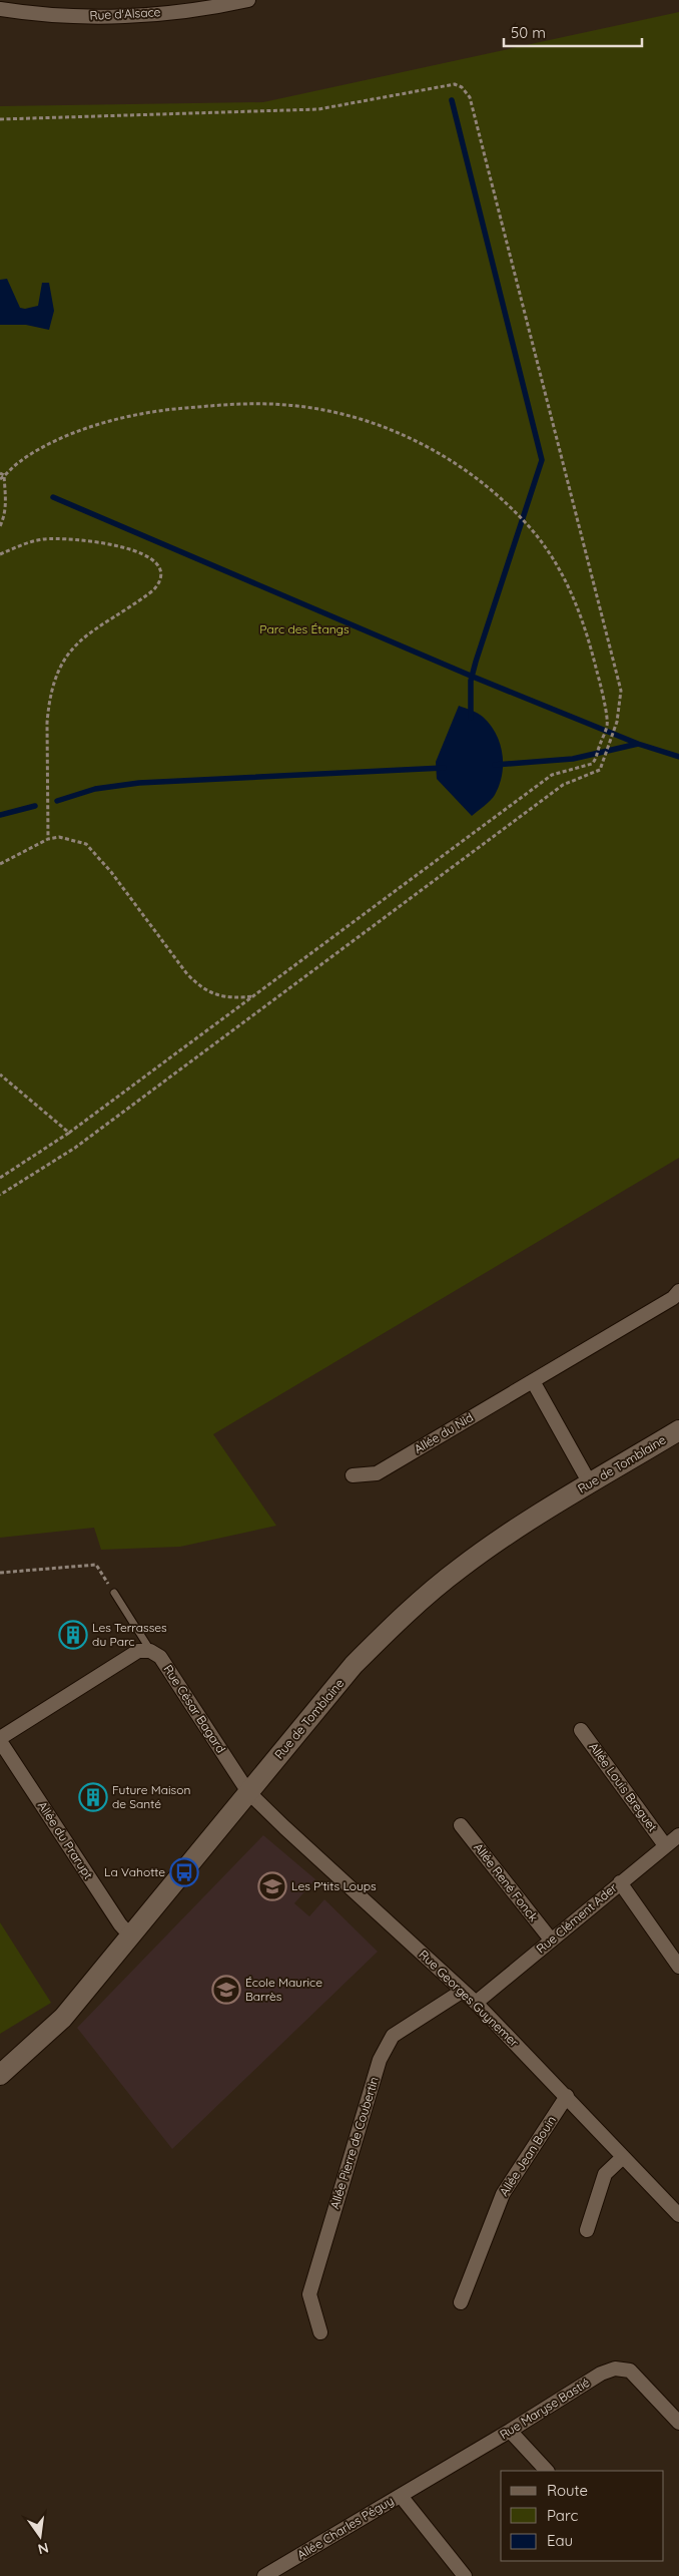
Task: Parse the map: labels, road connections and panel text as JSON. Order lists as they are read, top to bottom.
{
  "streets": {
    "main road": ["Rue de Tomblaine"],
    "street": [
      "Rue d'Alsace",
      "Allée du Nid",
      "Rue César Bagard",
      "Allée Louis Breguet",
      "Allée du Prarupt",
      "Allée René Fonck",
      "Rue Clément Ader",
      "Rue Georges Guynemer",
      "Allée Pierre de Coubertin",
      "Allée Jean Bouin",
      "Rue Maryse Bastié",
      "Allée Charles Péguy"
    ]
  },
  "crossings": [
    ["Rue de Tomblaine", "Rue César Bagard"],
    ["Rue de Tomblaine", "Allée du Prarupt"],
    ["Rue de Tomblaine", "Rue Georges Guynemer"],
    ["Rue César Bagard", "Rue Georges Guynemer"],
    ["Allée Louis Breguet", "Rue Clément Ader"],
    ["Allée René Fonck", "Rue Clément Ader"],
    ["Rue Clément Ader", "Rue Georges Guynemer"],
    ["Rue Georges Guynemer", "Allée Pierre de Coubertin"],
    ["Rue Georges Guynemer", "Allée Jean Bouin"],
    ["Rue Maryse Bastié", "Allée Charles Péguy"]
  ],
  "parks": ["Parc des Étangs"],
  "places": {
    "building": ["Les Terrasses du Parc", "Future Maison de Santé"],
    "bus stop": ["La Vahotte"],
    "school or university": ["Les P'tits Loups", "École Maurice Barrès"]
  },
  "legend": ["Route", "Parc", "Eau"],
  "scale_bar": "50 m",
  "north": "bottom"
}
